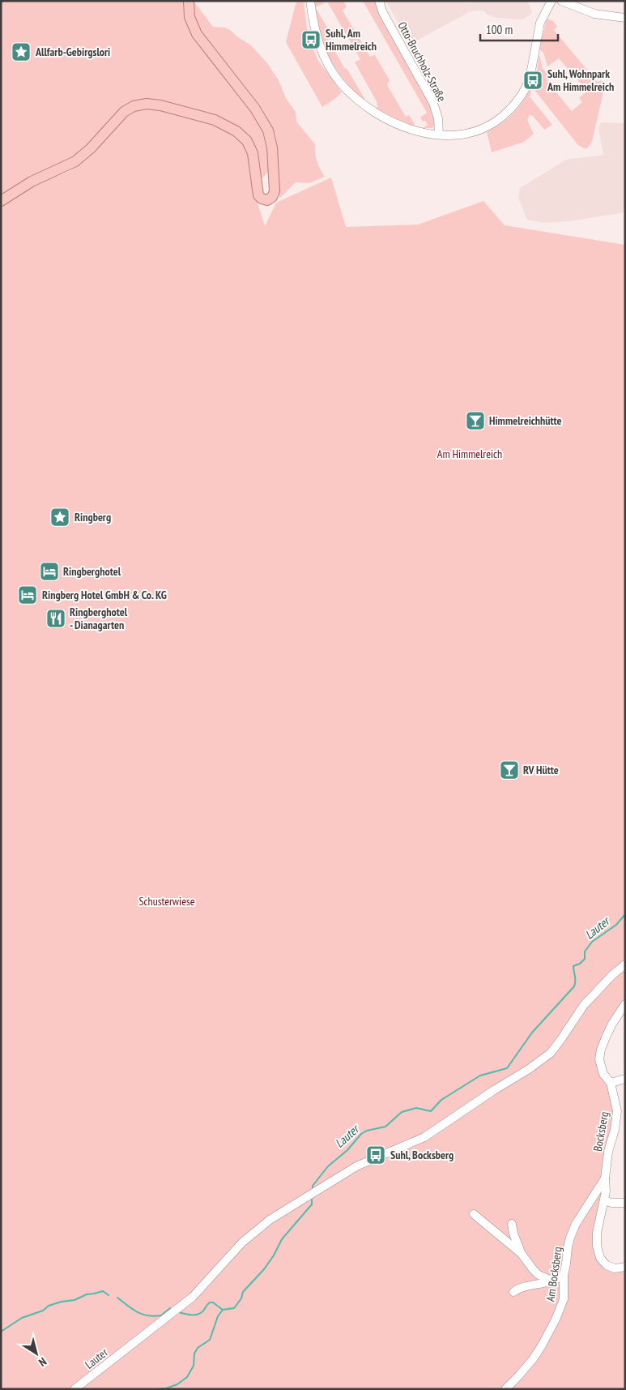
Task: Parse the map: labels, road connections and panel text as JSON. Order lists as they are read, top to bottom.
{
  "streets": {
    "street": [
      "Otto-Bruchholz-Straße",
      "Bocksberg",
      "Am Bocksberg",
      "Lauter"
    ]
  },
  "crossings": [
    ["Bocksberg", "Am Bocksberg"]
  ],
  "water": ["Lauter"],
  "parks": ["Am Himmelreich", "Schusterwiese"],
  "places": {
    "bus stop": ["Suhl, Am Himmelreich", "Suhl, Wohnpark Am Himmelreich", "Suhl, Bocksberg"],
    "place": ["Allfarb-Gebirgslori", "Ringberg"],
    "bar": ["Himmelreichhütte", "RV Hütte"],
    "hotel": ["Ringberghotel", "Ringberg Hotel GmbH & Co. KG"],
    "restaurant": ["Ringberghotel - Dianagarten"]
  },
  "scale_bar": "100 m",
  "north": "bottom right"
}
